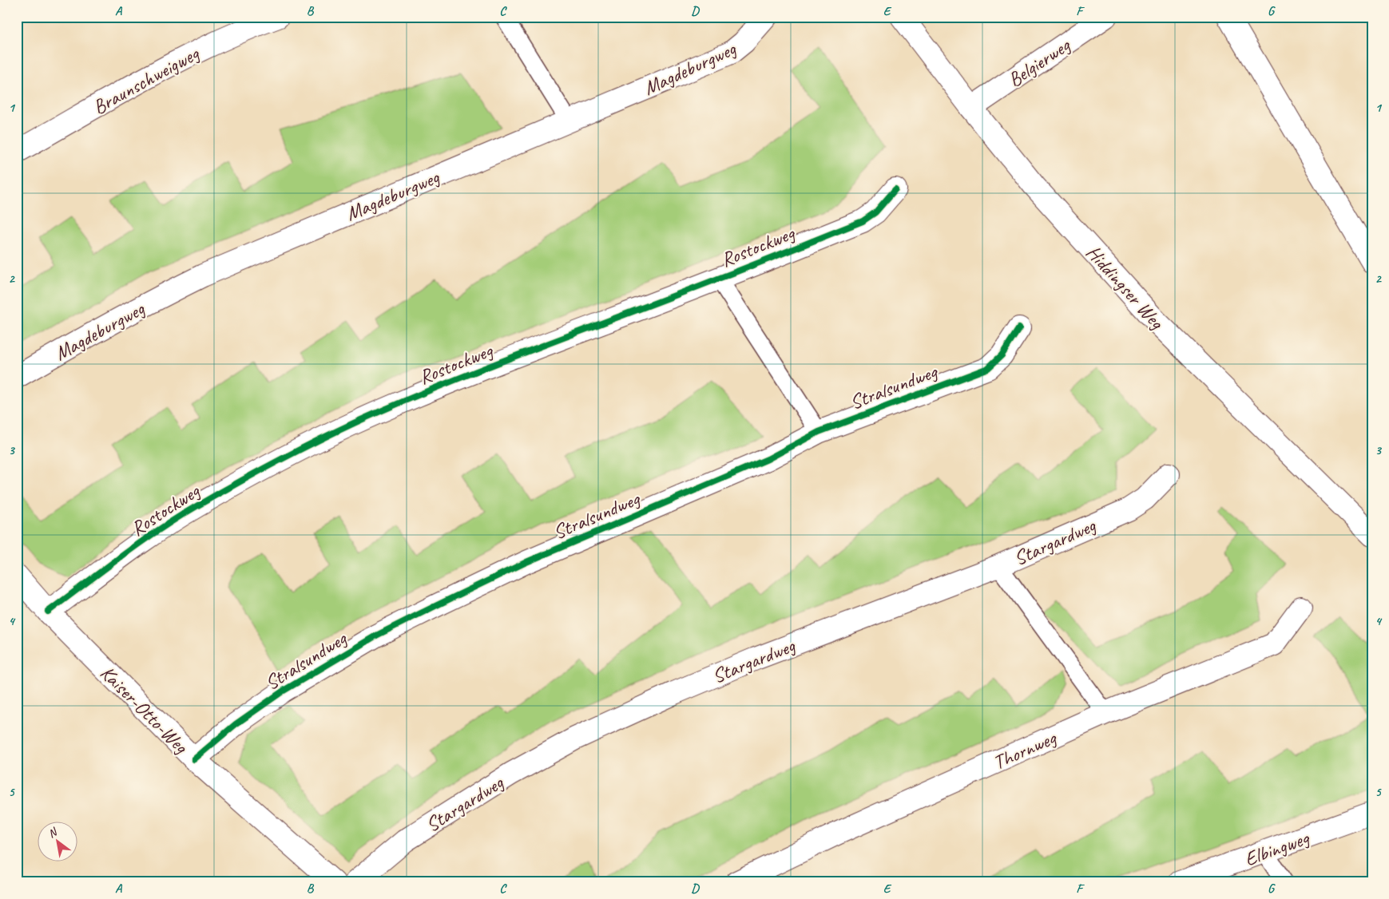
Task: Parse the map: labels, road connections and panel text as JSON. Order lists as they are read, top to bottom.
{
  "streets": {
    "street": [
      "Belgierweg",
      "Magdeburgweg",
      "Braunschweigweg",
      "Rostockweg",
      "Hiddingser Weg",
      "Stralsundweg",
      "Stargardweg",
      "Kaiser-Otto-Weg",
      "Thornweg",
      "Elbingweg"
    ]
  },
  "crossings": [
    ["Belgierweg", "Hiddingser Weg"],
    ["Rostockweg", "Kaiser-Otto-Weg"],
    ["Stralsundweg", "Kaiser-Otto-Weg"]
  ],
  "north": "top left",
  "grid": {
    "columns": [
      "A",
      "B",
      "C",
      "D",
      "E",
      "F",
      "G"
    ],
    "rows": [
      "1",
      "2",
      "3",
      "4",
      "5"
    ]
  }
}
